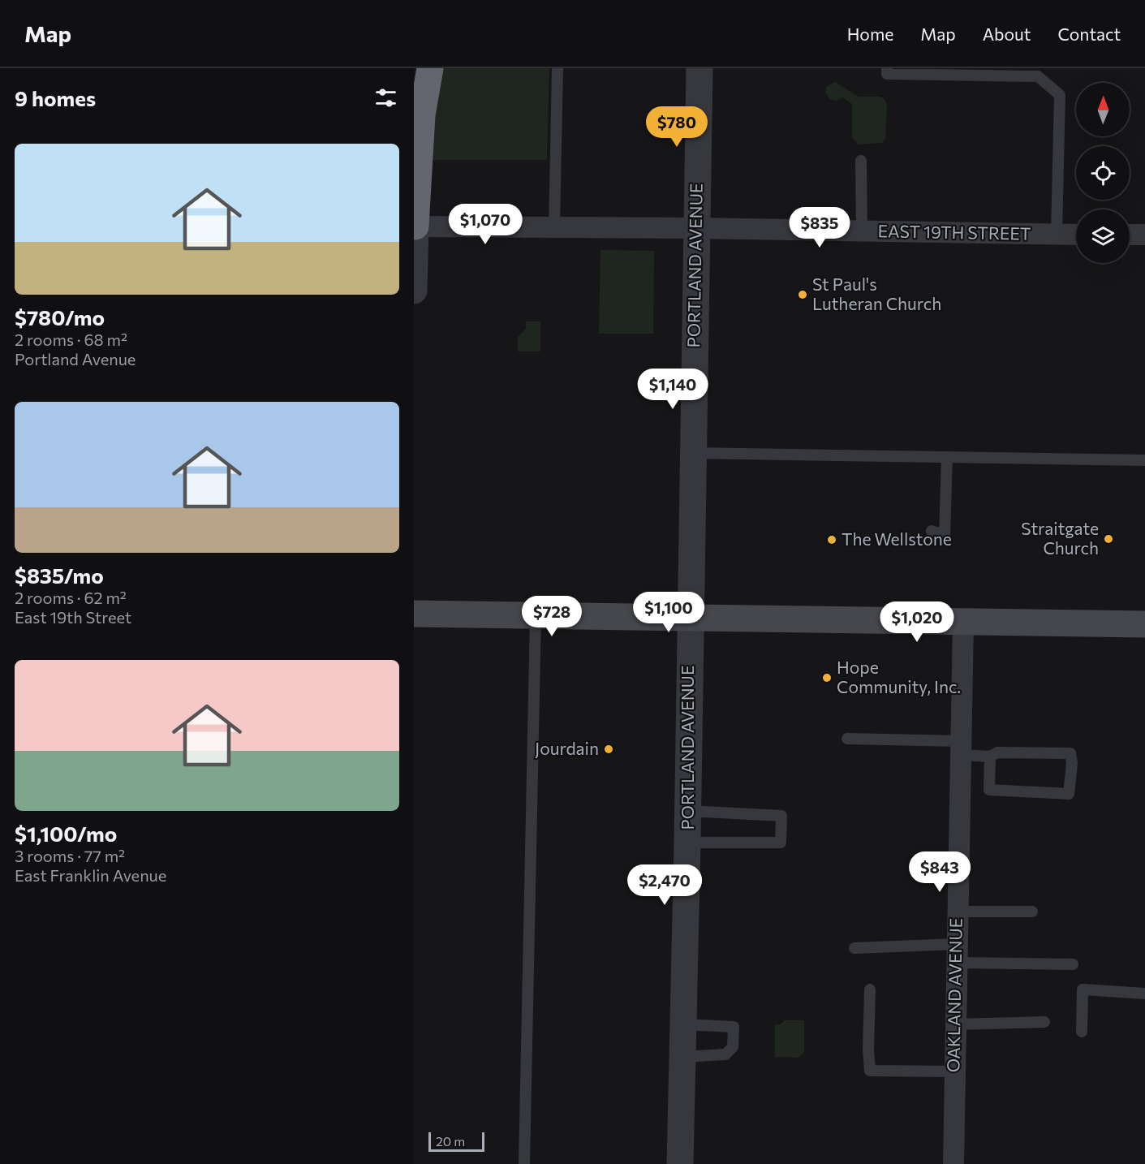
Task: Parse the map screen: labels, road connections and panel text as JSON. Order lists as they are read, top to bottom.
{
  "streets": {
    "street": ["EAST 19TH STREET", "PORTLAND AVENUE", "OAKLAND AVENUE"]
  },
  "crossings": [
    ["EAST 19TH STREET", "PORTLAND AVENUE"]
  ],
  "places": [
    "St Paul's Lutheran Church",
    "Straitgate Church",
    "The Wellstone",
    "Hope Community, Inc.",
    "Jourdain"
  ],
  "scale_bar": "20 m",
  "north": "top",
  "page": {
    "header": "Map",
    "nav": [
      "Home",
      "Map",
      "About",
      "Contact"
    ],
    "heading": "9 homes",
    "price": [
      "$780",
      "$1,070",
      "$835",
      "$1,140",
      "$1,100",
      "$728",
      "$1,020",
      "$843",
      "$2,470"
    ],
    "list": [
      {
        "name": "$780/mo",
        "note": "2 rooms · 68 m² · Portland Avenue"
      },
      {
        "name": "$835/mo",
        "note": "2 rooms · 62 m² · East 19th Street"
      },
      {
        "name": "$1,100/mo",
        "note": "3 rooms · 77 m² · East Franklin Avenue"
      }
    ],
    "scale": "20 m"
  }
}
